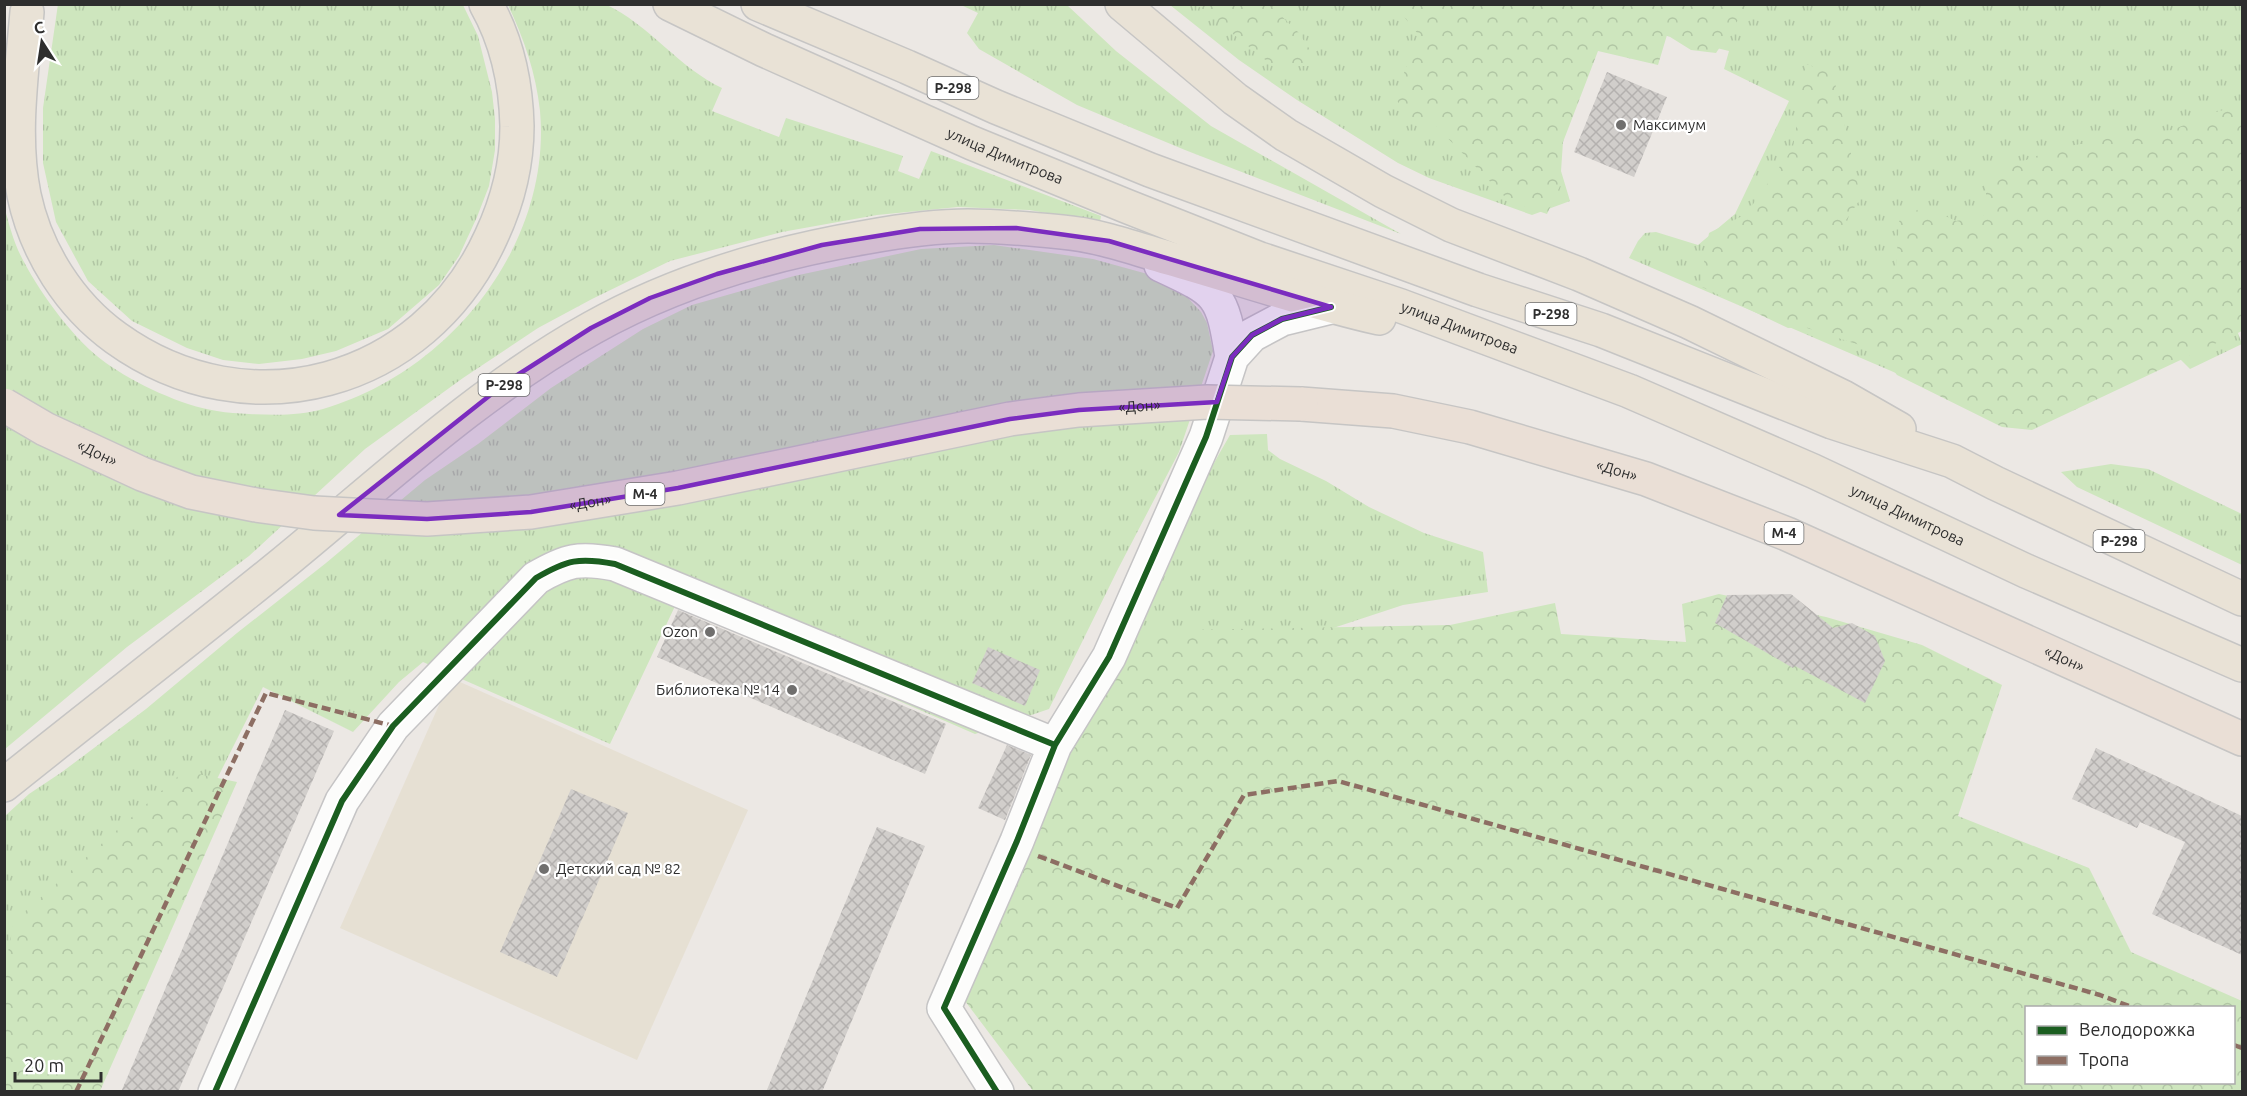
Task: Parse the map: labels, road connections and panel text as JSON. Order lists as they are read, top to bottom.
{
  "streets": {
    "highway": [
      "Р-298",
      "улица Димитрова",
      "«Дон»",
      "М-4"
    ]
  },
  "crossings": [
    ["Р-298", "улица Димитрова"]
  ],
  "places": [
    "Максимум",
    "Ozon",
    "Библиотека № 14",
    "Детский сад № 82"
  ],
  "legend": ["Велодорожка", "Тропа"],
  "scale_bar": "20 m",
  "north": "top"
}
